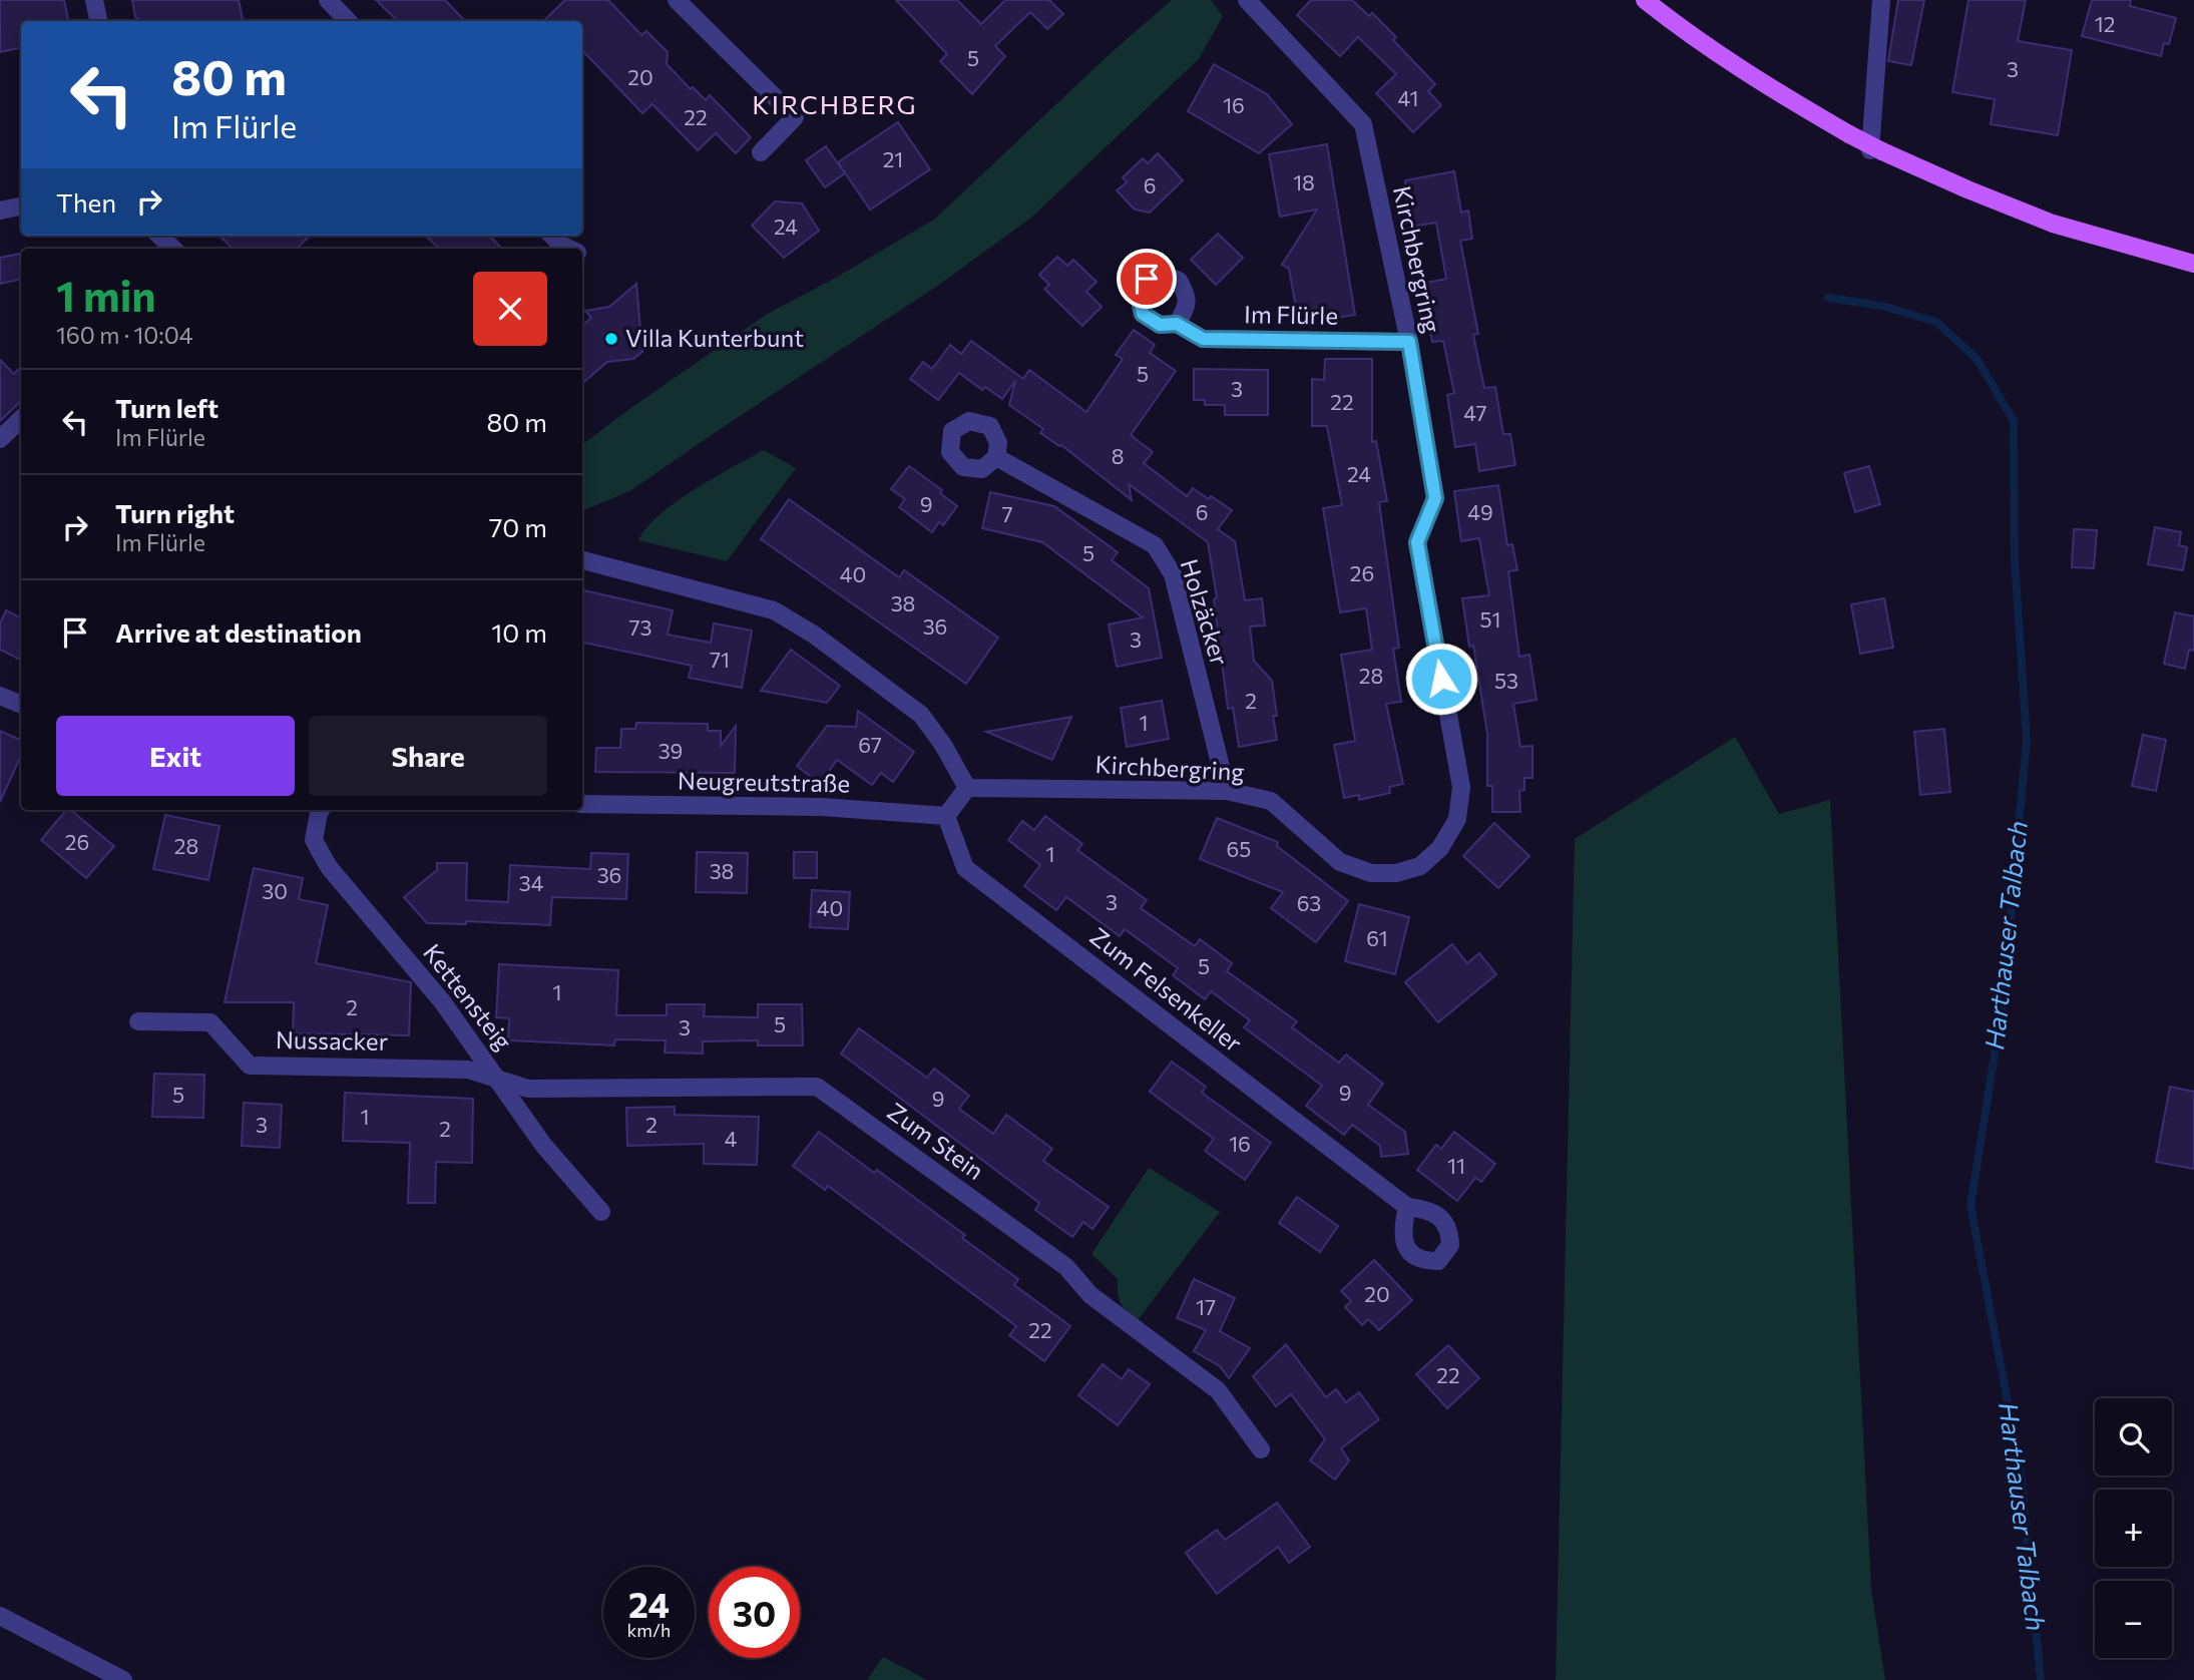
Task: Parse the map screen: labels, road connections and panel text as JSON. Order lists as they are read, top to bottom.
{
  "streets": {
    "street": [
      "Kirchbergring",
      "Im Flürle",
      "Holzäcker",
      "Neugreutstraße",
      "Zum Felsenkeller",
      "Kettensteig",
      "Nussacker",
      "Zum Stein"
    ]
  },
  "crossings": [
    ["Kirchbergring", "Im Flürle"],
    ["Kirchbergring", "Holzäcker"],
    ["Neugreutstraße", "Zum Felsenkeller"],
    ["Kettensteig", "Nussacker"],
    ["Kettensteig", "Zum Stein"],
    ["Nussacker", "Zum Stein"]
  ],
  "districts": ["KIRCHBERG"],
  "water": ["Harthauser Talbach"],
  "places": ["Villa Kunterbunt"],
  "house_numbers": [
    "12",
    "5",
    "3",
    "20",
    "41",
    "16",
    "22",
    "21",
    "18",
    "6",
    "24",
    "5",
    "3",
    "22",
    "47",
    "8",
    "24",
    "9",
    "6",
    "49",
    "7",
    "5",
    "26",
    "40",
    "38",
    "51",
    "36",
    "73",
    "3",
    "71",
    "28",
    "53",
    "2",
    "1",
    "67",
    "39",
    "26",
    "28",
    "65",
    "1",
    "38",
    "36",
    "34",
    "30",
    "3",
    "63",
    "40",
    "61",
    "5",
    "1",
    "2",
    "5",
    "3",
    "9",
    "5",
    "9",
    "1",
    "3",
    "2",
    "2",
    "4",
    "16",
    "11",
    "20",
    "17",
    "22",
    "22"
  ],
  "page": {
    "turn": ["80 m", "Im Flürle"],
    "then": "Then",
    "heading": ["1 min", "160 m · 10:04"],
    "list": [
      {
        "name": "Turn left",
        "note": "Im Flürle",
        "value": "80 m"
      },
      {
        "name": "Turn right",
        "note": "Im Flürle",
        "value": "70 m"
      },
      {
        "name": "Arrive at destination",
        "value": "10 m"
      }
    ],
    "buttons": ["Exit", "Share"],
    "map_buttons": ["+", "−"],
    "speed": "24 km/h",
    "limit": "30"
  }
}
